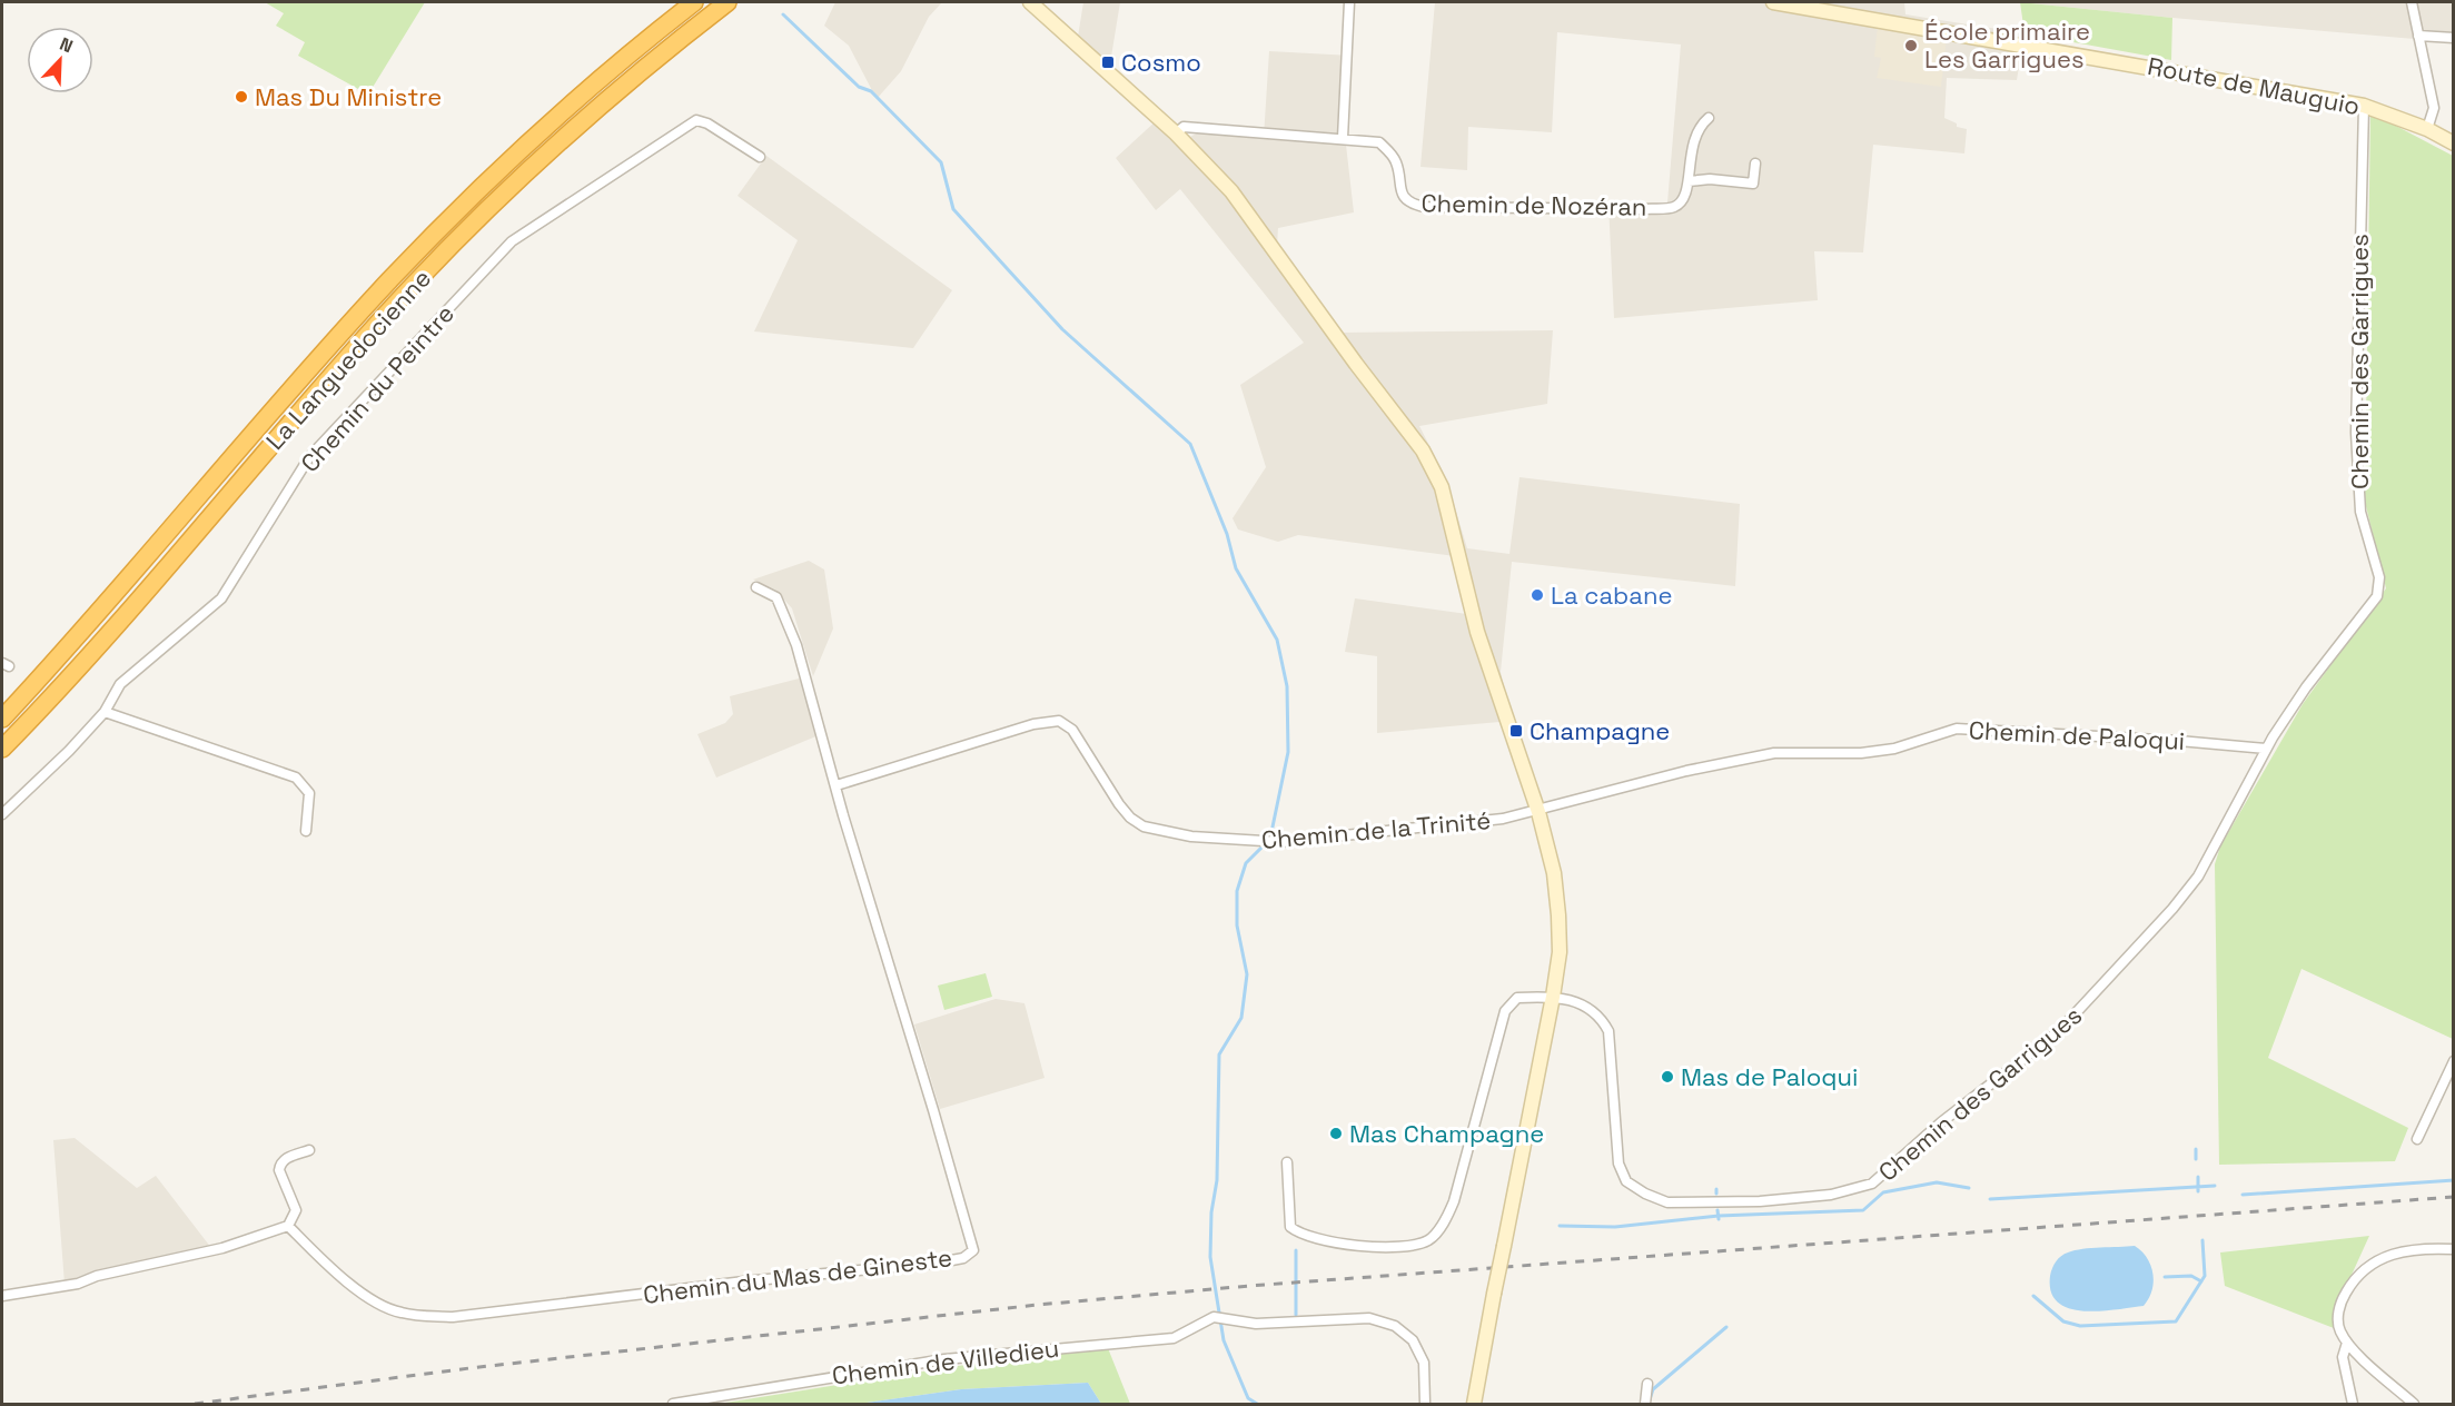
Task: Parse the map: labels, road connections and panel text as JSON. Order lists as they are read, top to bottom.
{
  "streets": {
    "highway": ["La Languedocienne"],
    "street": [
      "Route de Mauguio",
      "Chemin de Nozéran",
      "Chemin des Garrigues",
      "Chemin du Peintre",
      "Chemin de Paloqui",
      "Chemin de la Trinité",
      "Chemin du Mas de Gineste",
      "Chemin de Villedieu"
    ]
  },
  "crossings": [
    ["Route de Mauguio", "Chemin des Garrigues"],
    ["Chemin des Garrigues", "Chemin de Paloqui"],
    ["Chemin de Paloqui", "Chemin de la Trinité"],
    ["Chemin de la Trinité", "Chemin du Mas de Gineste"]
  ],
  "places": {
    "other": [
      "École primaire Les Garrigues",
      "Mas Du Ministre",
      "La cabane",
      "Mas de Paloqui",
      "Mas Champagne"
    ],
    "transit": ["Cosmo", "Champagne"]
  },
  "north": "top right"
}
